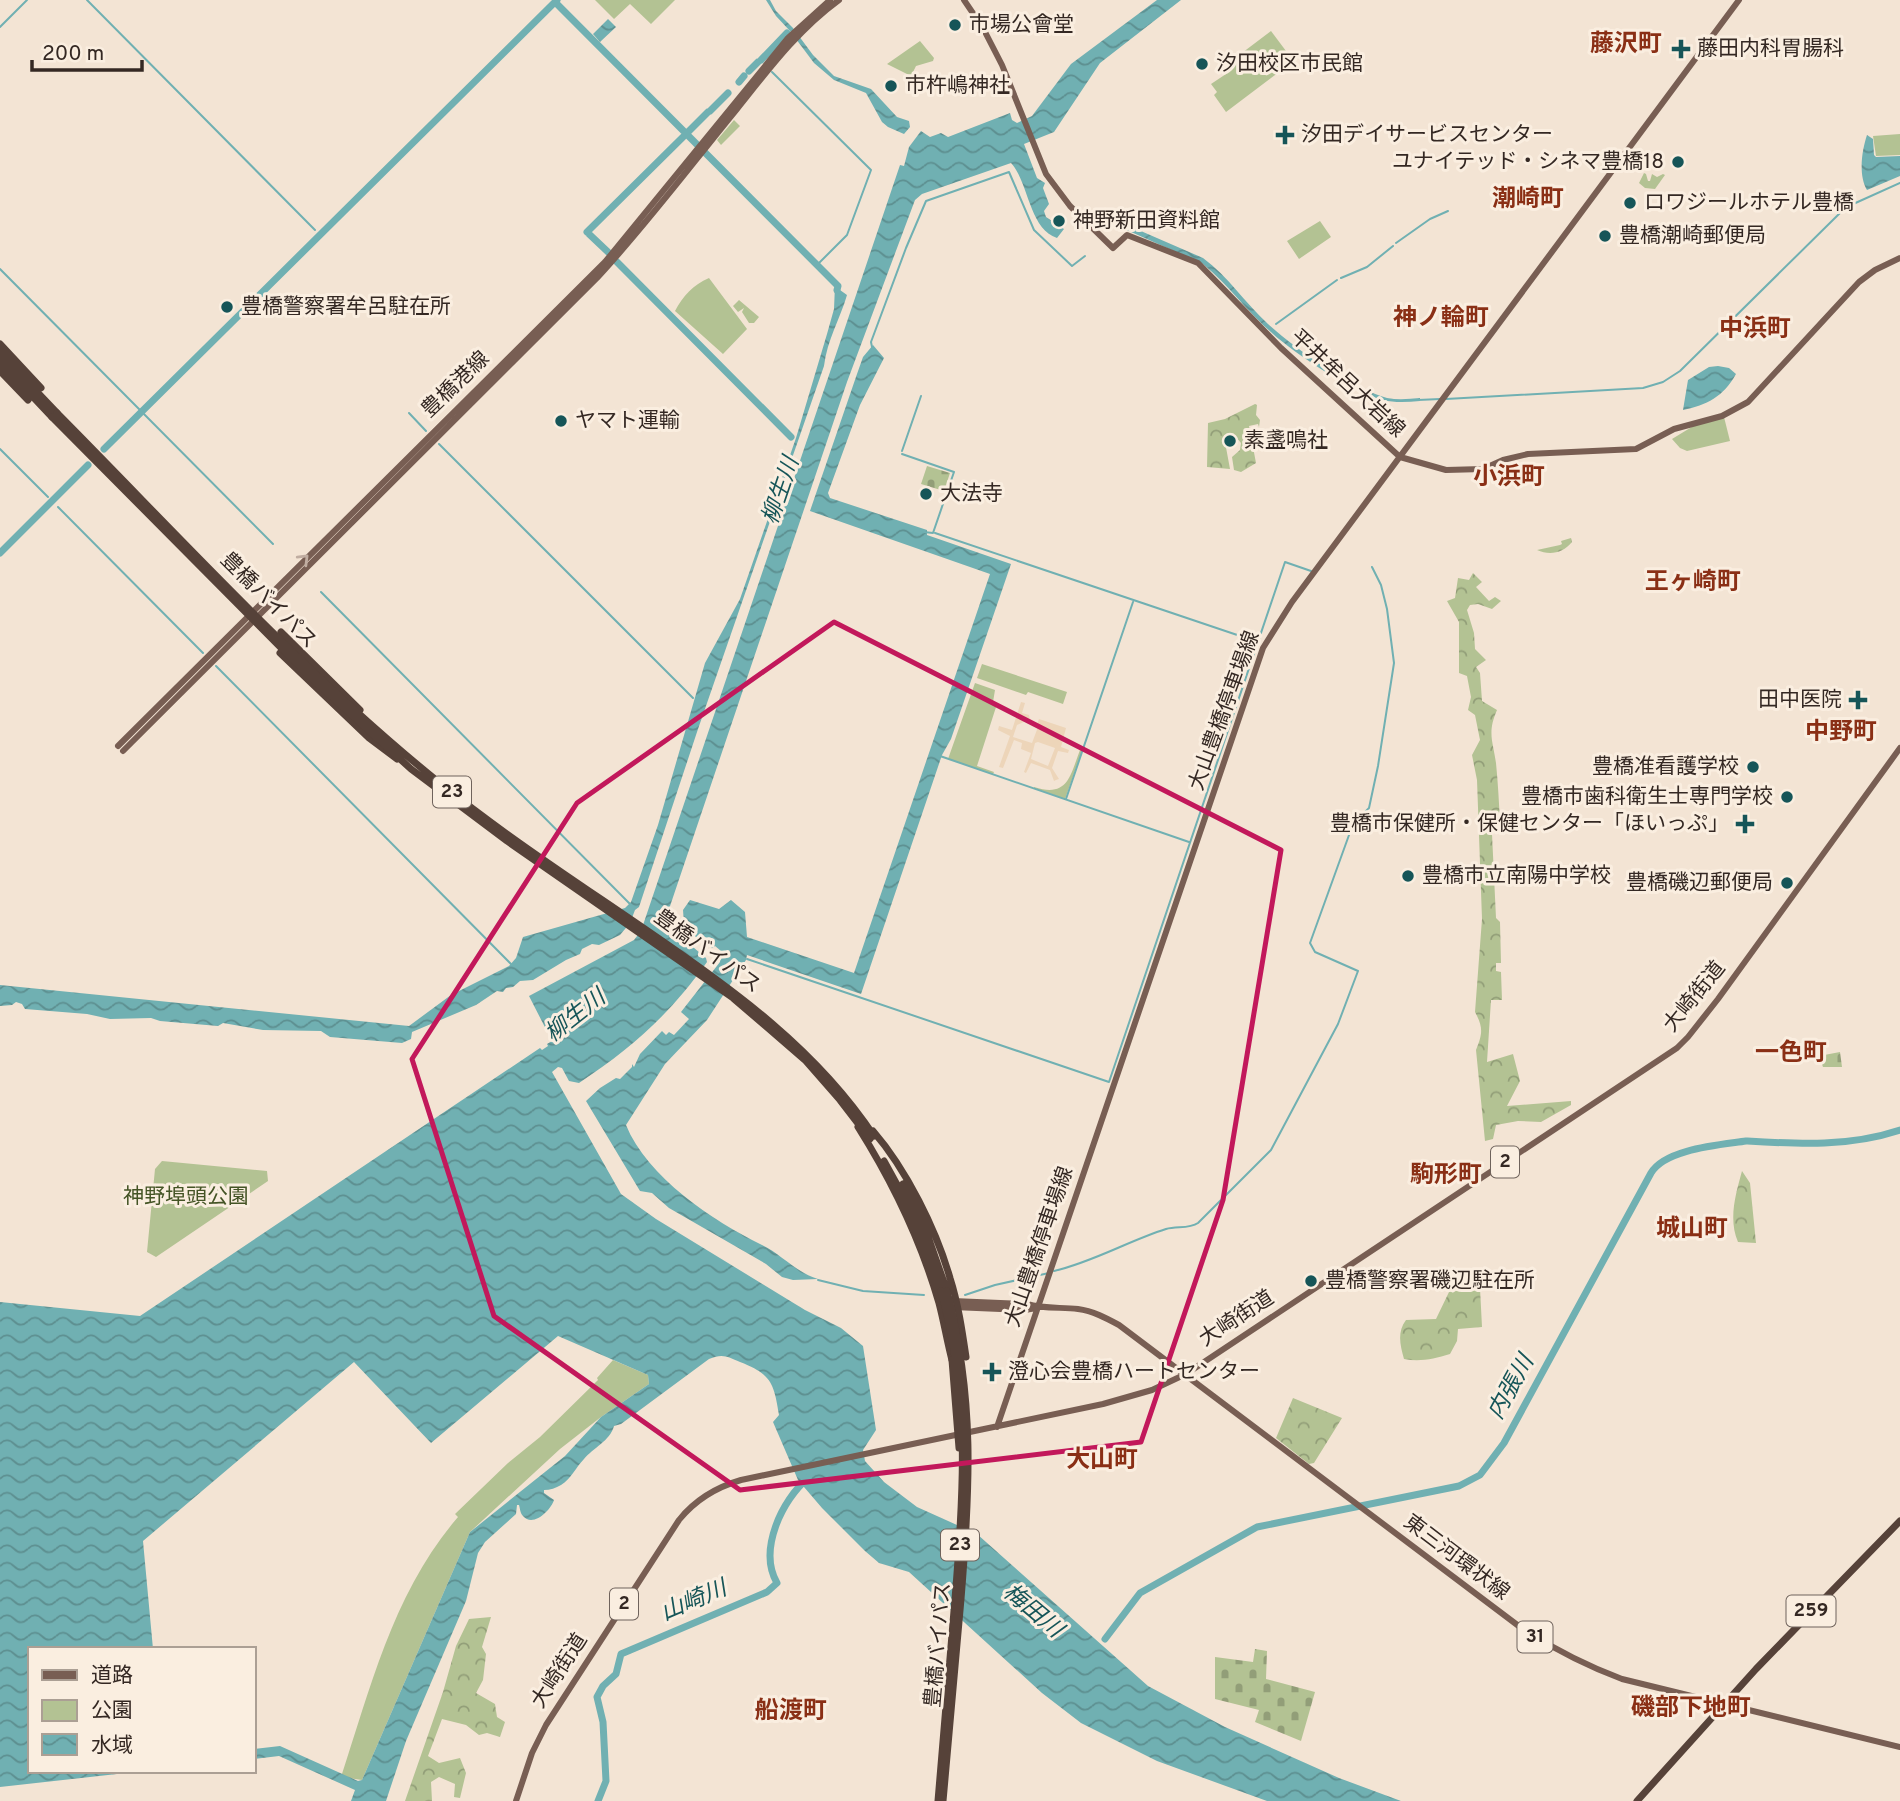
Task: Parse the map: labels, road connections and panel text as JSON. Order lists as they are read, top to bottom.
{
  "streets": {
    "highway": ["豊橋バイパス", "23", "259"],
    "main road": [
      "平井牟呂大岩線",
      "豊橋港線",
      "大山豊橋停車場線",
      "大崎街道",
      "2",
      "東三河環状線",
      "31"
    ]
  },
  "crossings": [
    ["平井牟呂大岩線", "大山豊橋停車場線"],
    ["豊橋バイパス", "23"],
    ["大山豊橋停車場線", "大崎街道"],
    ["大山豊橋停車場線", "東三河環状線"],
    ["23", "東三河環状線"],
    ["大崎街道", "東三河環状線"],
    ["東三河環状線", "259"]
  ],
  "districts": [
    "藤沢町",
    "潮崎町",
    "神ノ輪町",
    "中浜町",
    "小浜町",
    "王ヶ崎町",
    "中野町",
    "一色町",
    "駒形町",
    "城山町",
    "大山町",
    "磯部下地町",
    "船渡町"
  ],
  "water": [
    "柳生川",
    "内張川",
    "山崎川",
    "梅田川"
  ],
  "parks": ["神野埠頭公園"],
  "places": {
    "other": [
      "市場公會堂",
      "汐田校区市民館",
      "市杵嶋神社",
      "ユナイテッド・シネマ豊橋18",
      "ロワジールホテル豊橋",
      "神野新田資料館",
      "豊橋潮崎郵便局",
      "豊橋警察署牟呂駐在所",
      "ヤマト運輸",
      "素盞鳴社",
      "大法寺",
      "豊橋准看護学校",
      "豊橋市歯科衛生士専門学校",
      "豊橋市立南陽中学校",
      "豊橋磯辺郵便局",
      "豊橋警察署磯辺駐在所"
    ],
    "health": [
      "藤田内科胃腸科",
      "汐田デイサービスセンター",
      "田中医院",
      "豊橋市保健所・保健センター「ほいっぷ」",
      "澄心会豊橋ハートセンター"
    ]
  },
  "legend": ["道路", "公園", "水域"],
  "scale_bar": "200 m"
}
